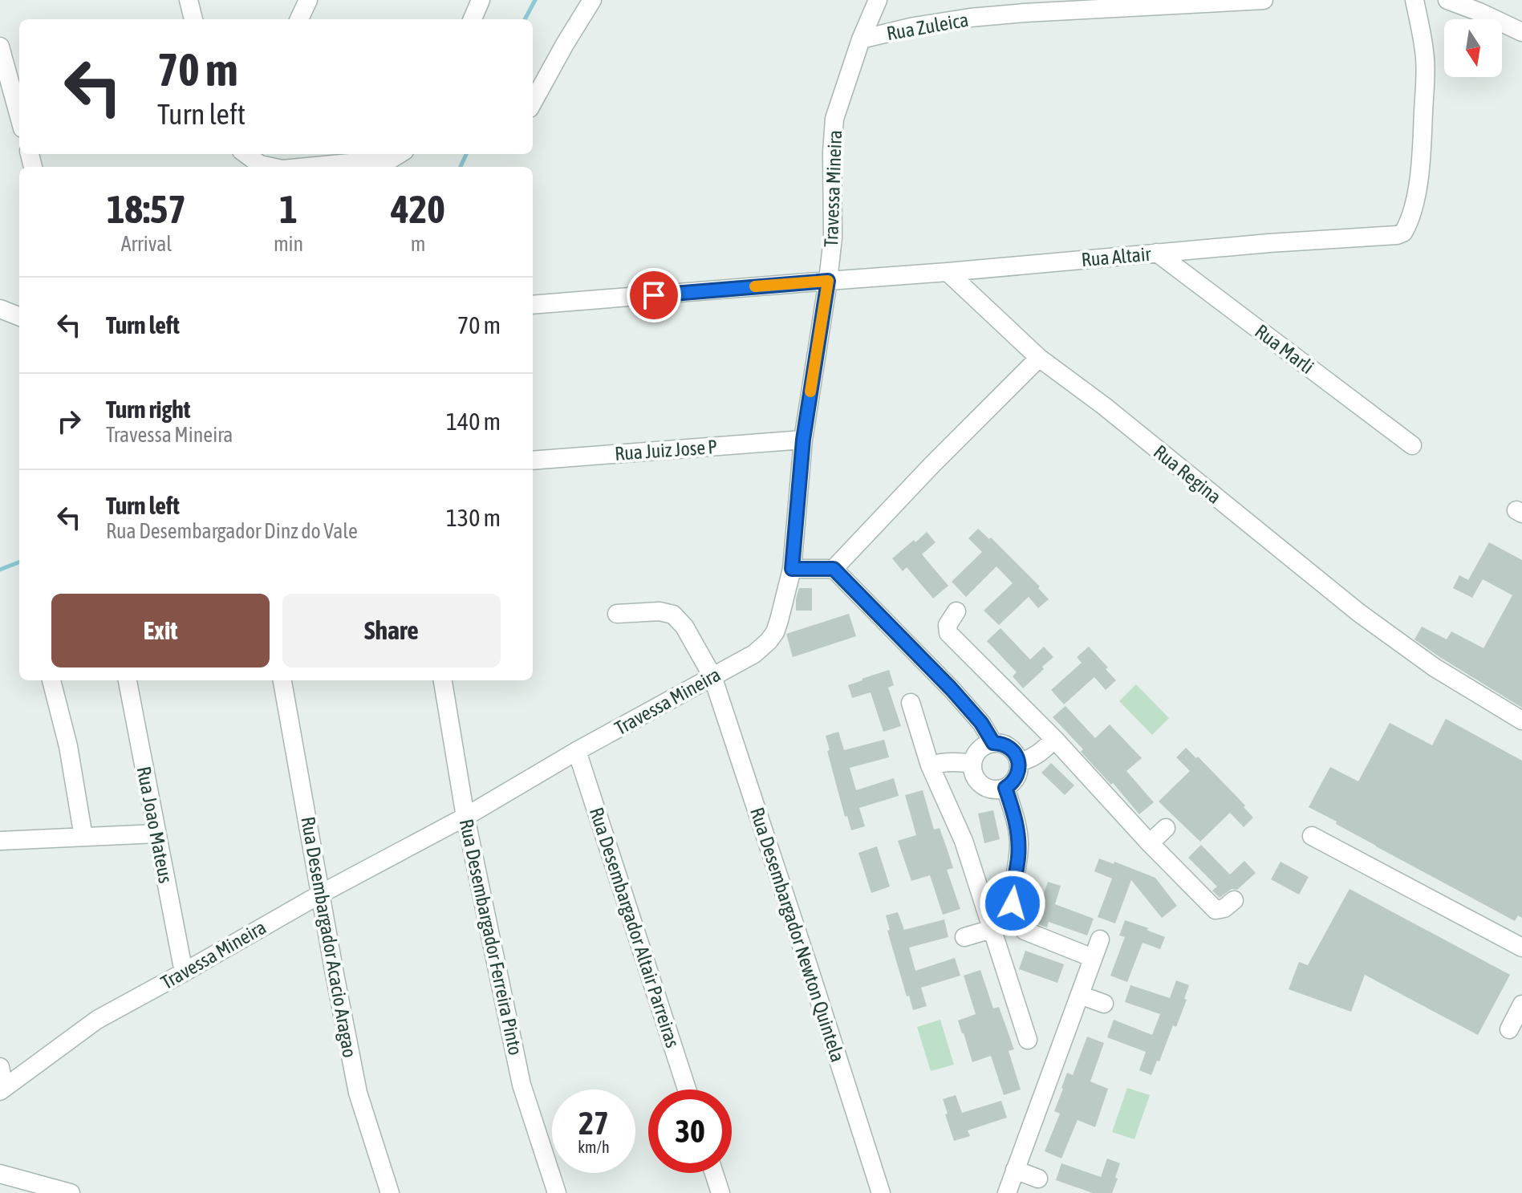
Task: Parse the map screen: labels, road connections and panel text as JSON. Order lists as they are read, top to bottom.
{
  "streets": {
    "street": [
      "Rua Zuleica",
      "Travessa Mineira",
      "Rua Altair",
      "Rua Marli",
      "Rua Juiz Jose P",
      "Rua Regina",
      "Rua Joao Mateus",
      "Rua Desembargador Altair Parreiras",
      "Rua Desembargador Newton Quintela",
      "Rua Desembargador Acacio Aragao",
      "Rua Desembargador Ferreira Pinto"
    ]
  },
  "crossings": [
    ["Rua Zuleica", "Travessa Mineira"],
    ["Travessa Mineira", "Rua Altair"],
    ["Travessa Mineira", "Rua Juiz Jose P"],
    ["Travessa Mineira", "Rua Joao Mateus"],
    ["Travessa Mineira", "Rua Desembargador Altair Parreiras"],
    ["Travessa Mineira", "Rua Desembargador Newton Quintela"],
    ["Travessa Mineira", "Rua Desembargador Acacio Aragao"],
    ["Travessa Mineira", "Rua Desembargador Ferreira Pinto"],
    ["Rua Altair", "Rua Marli"],
    ["Rua Altair", "Rua Regina"]
  ],
  "north": "bottom",
  "page": {
    "turn": ["70 m", "Turn left"],
    "eta": [
      "18:57",
      "Arrival",
      "1",
      "min",
      "420",
      "m"
    ],
    "list": [
      {
        "name": "Turn left",
        "value": "70 m"
      },
      {
        "name": "Turn right",
        "note": "Travessa Mineira",
        "value": "140 m"
      },
      {
        "name": "Turn left",
        "note": "Rua Desembargador Dinz do Vale",
        "value": "130 m"
      }
    ],
    "buttons": ["Exit", "Share"],
    "speed": "27 km/h",
    "limit": "30"
  }
}
